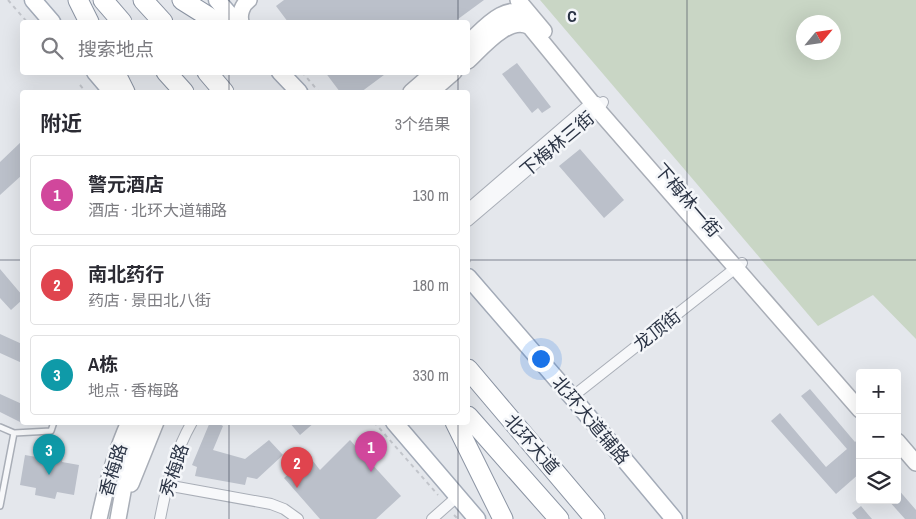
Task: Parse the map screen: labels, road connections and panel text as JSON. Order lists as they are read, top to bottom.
{
  "streets": {
    "highway": ["北环大道"],
    "main road": ["北环大道辅路"],
    "street": [
      "下梅林三街",
      "下梅林一街",
      "龙顶街",
      "香梅路",
      "秀梅路"
    ]
  },
  "crossings": [
    ["下梅林三街", "下梅林一街"],
    ["下梅林一街", "龙顶街"],
    ["龙顶街", "北环大道辅路"]
  ],
  "north": "top right",
  "page": {
    "search": "搜索地点",
    "heading": ["附近", "3个结果"],
    "list": [
      {
        "mark": "1",
        "name": "警元酒店",
        "note": "酒店 · 北环大道辅路",
        "value": "130 m"
      },
      {
        "mark": "2",
        "name": "南北药行",
        "note": "药店 · 景田北八街",
        "value": "180 m"
      },
      {
        "mark": "3",
        "name": "A栋",
        "note": "地点 · 香梅路",
        "value": "330 m"
      }
    ],
    "map_buttons": ["+", "−"],
    "pins": ["1", "3", "2"]
  },
  "grid": {
    "columns": ["C"]
  }
}
